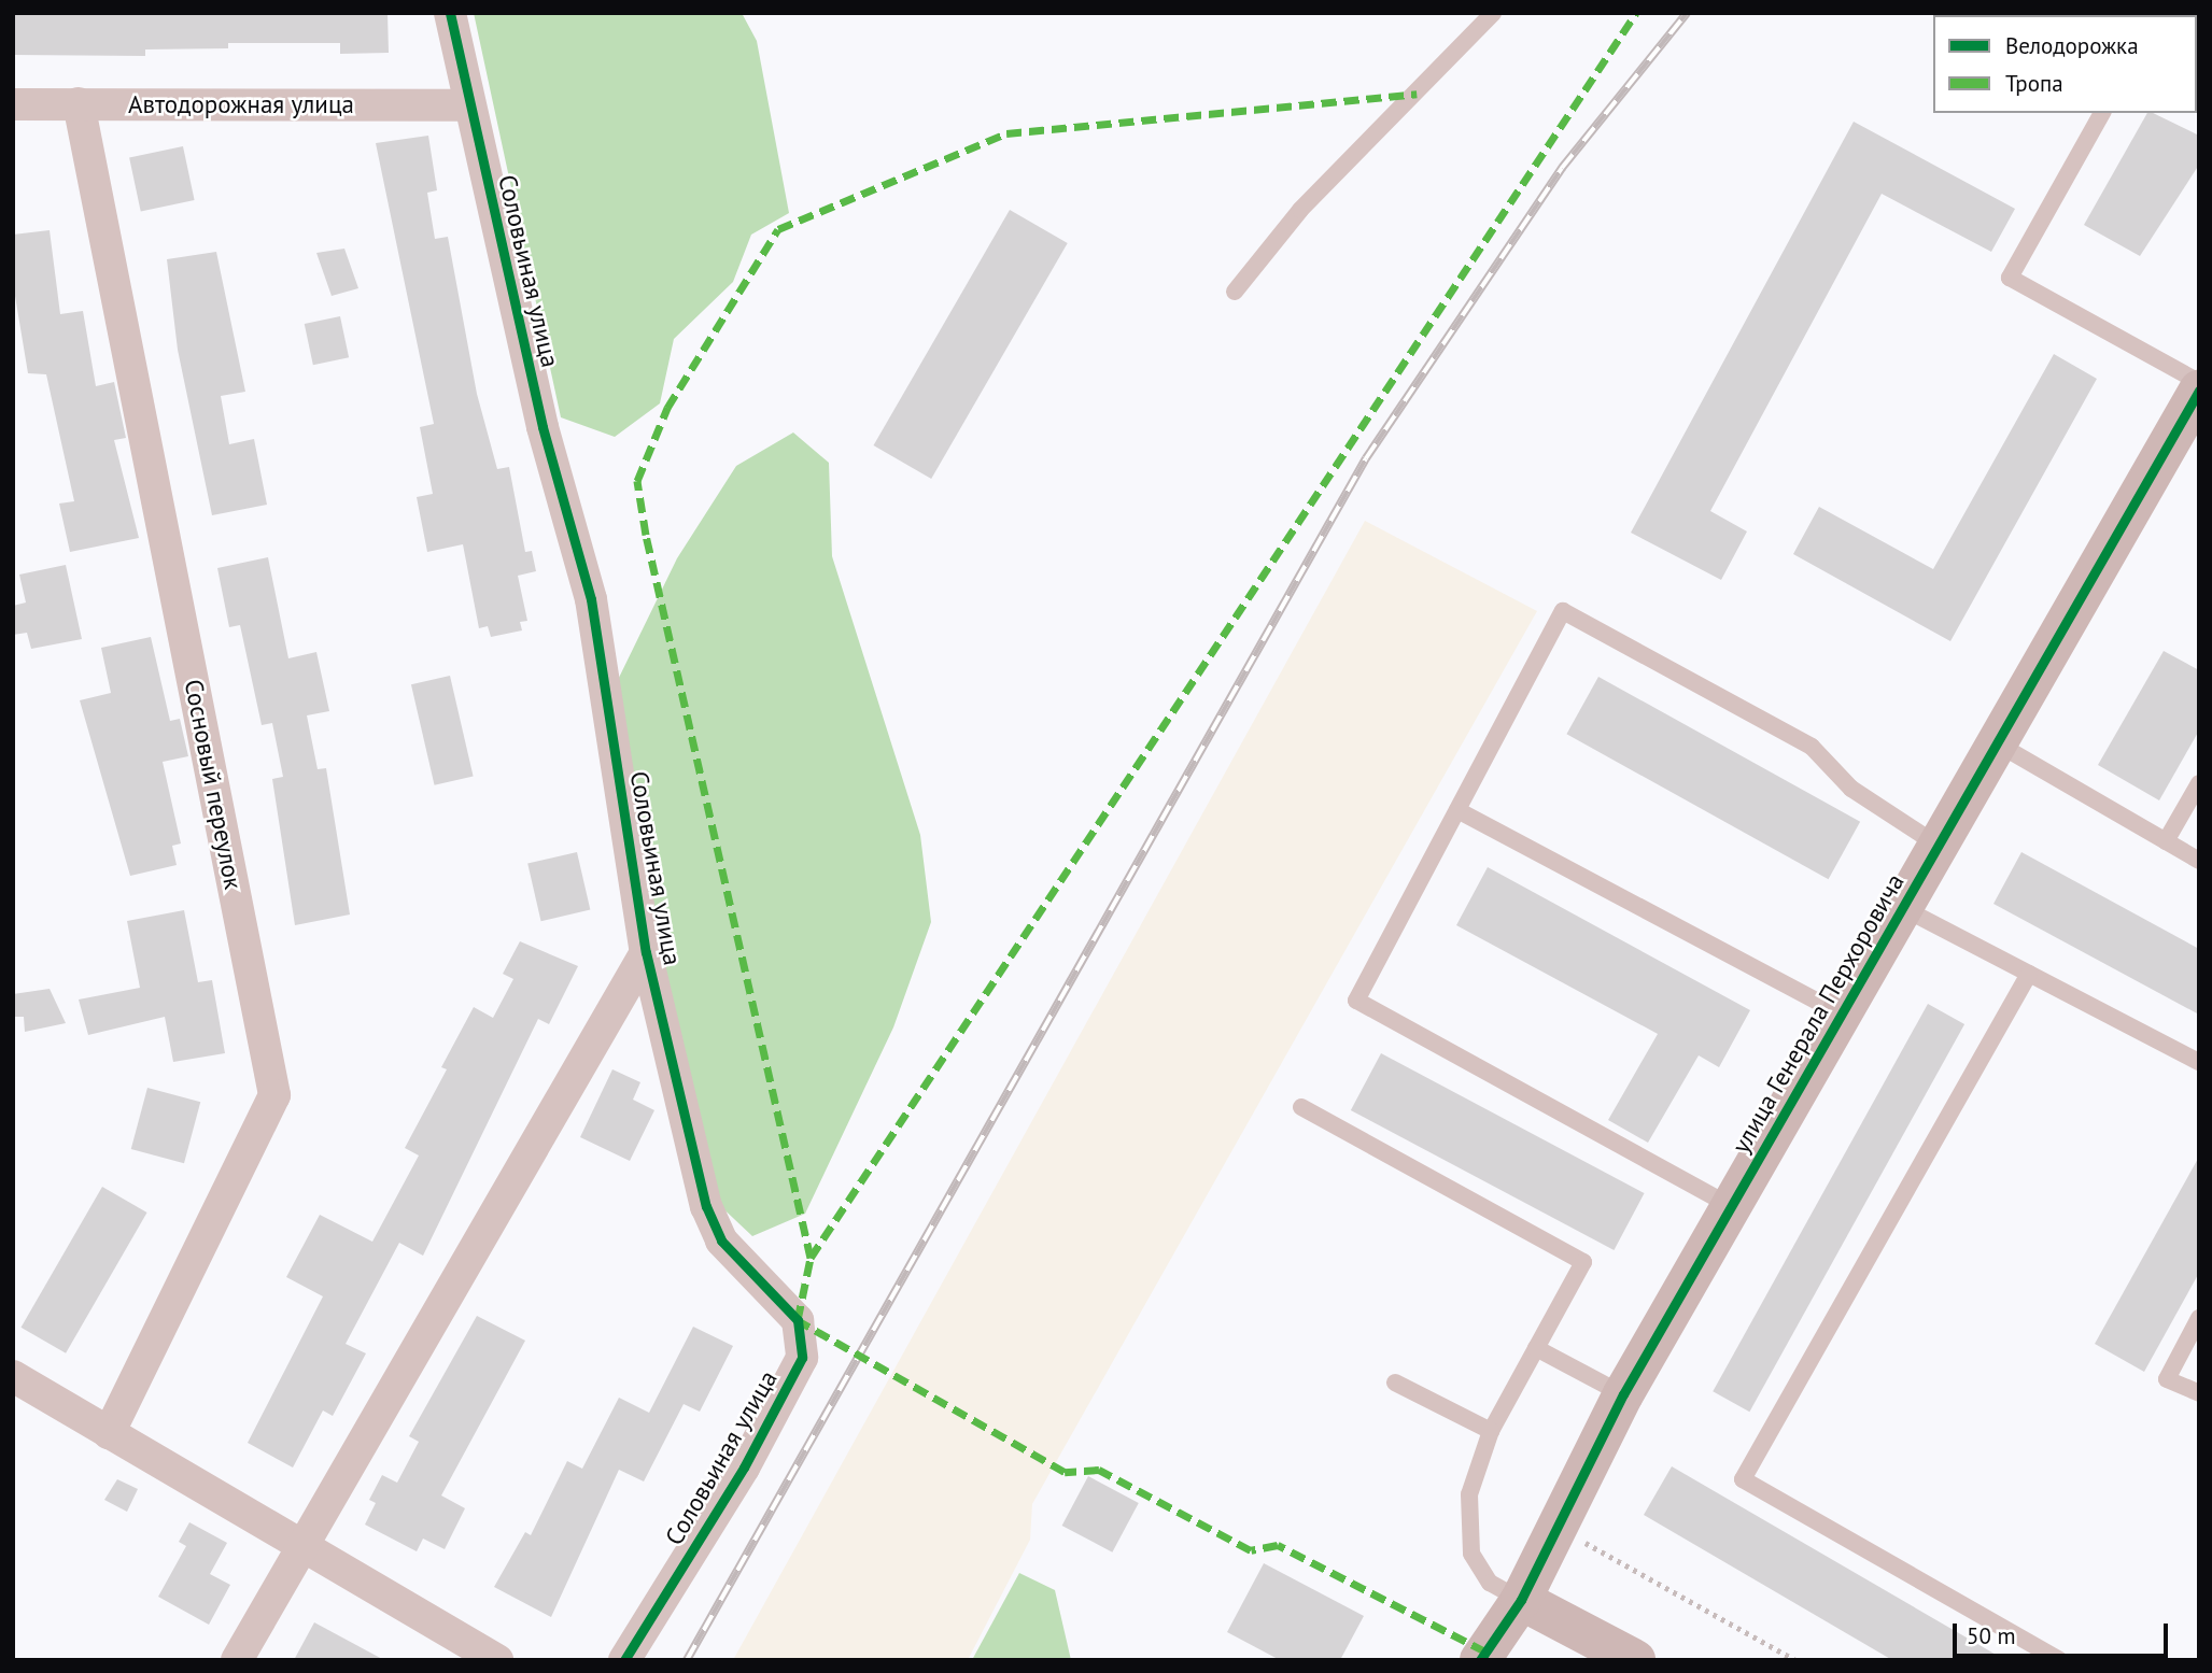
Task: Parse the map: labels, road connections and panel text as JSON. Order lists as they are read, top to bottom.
{
  "streets": {
    "street": [
      "Автодорожная улица",
      "Соловьиная улица",
      "Сосновый переулок",
      "улица Генерала Перхоровича"
    ]
  },
  "crossings": [
    ["Автодорожная улица", "Соловьиная улица"],
    ["Автодорожная улица", "Сосновый переулок"]
  ],
  "legend": ["Велодорожка", "Тропа"],
  "scale_bar": "50 m"
}
